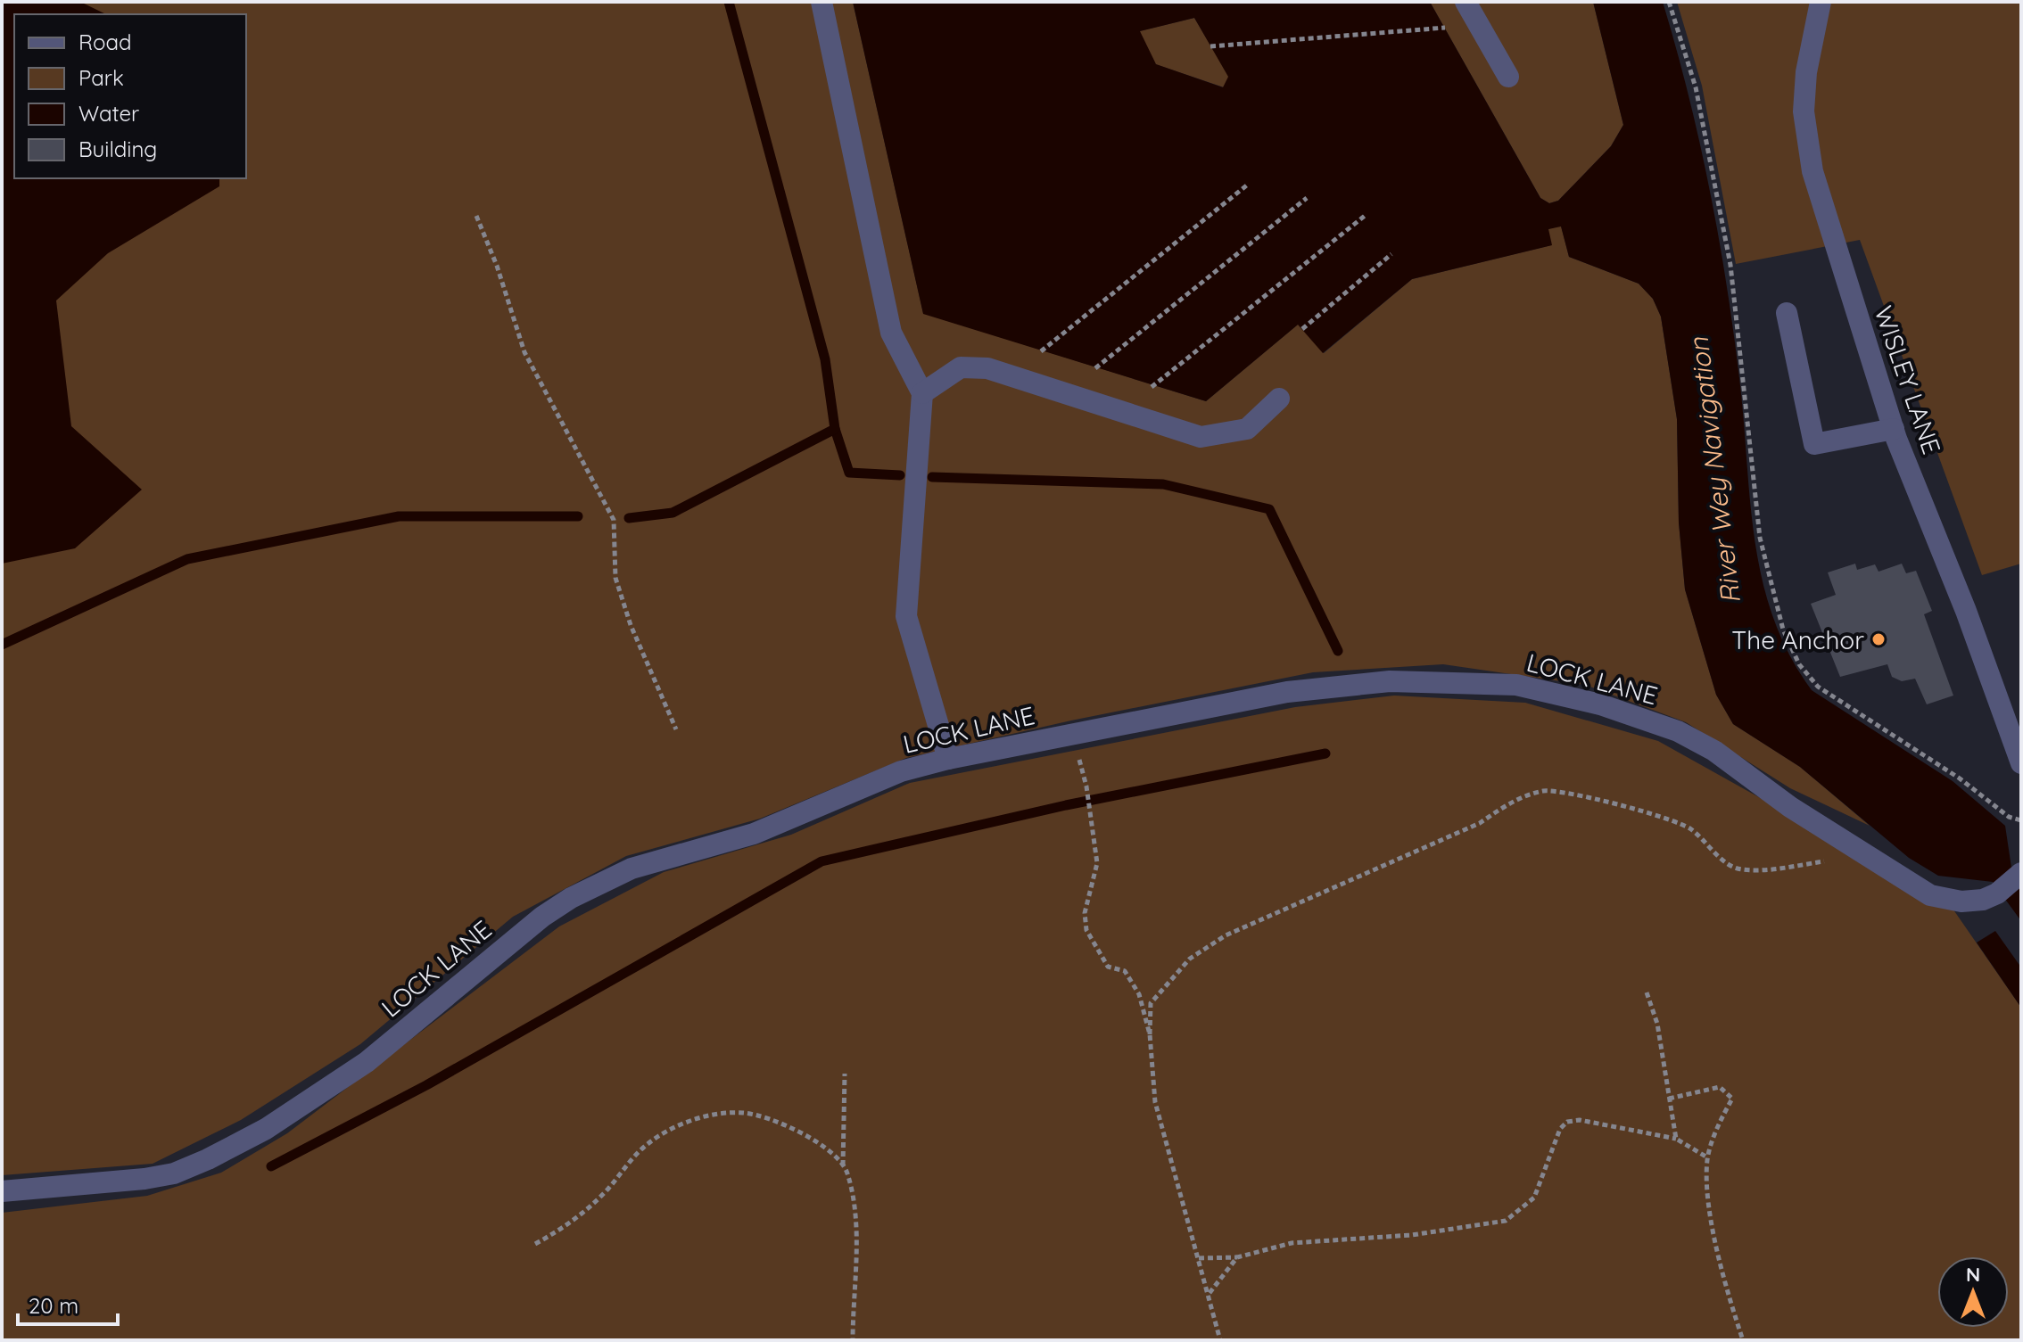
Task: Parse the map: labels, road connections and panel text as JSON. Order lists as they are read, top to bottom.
{
  "streets": {
    "street": ["WISLEY LANE", "LOCK LANE"]
  },
  "water": ["River Wey Navigation"],
  "places": ["The Anchor"],
  "legend": [
    "Road",
    "Park",
    "Water",
    "Building"
  ],
  "scale_bar": "20 m",
  "north": "top"
}
